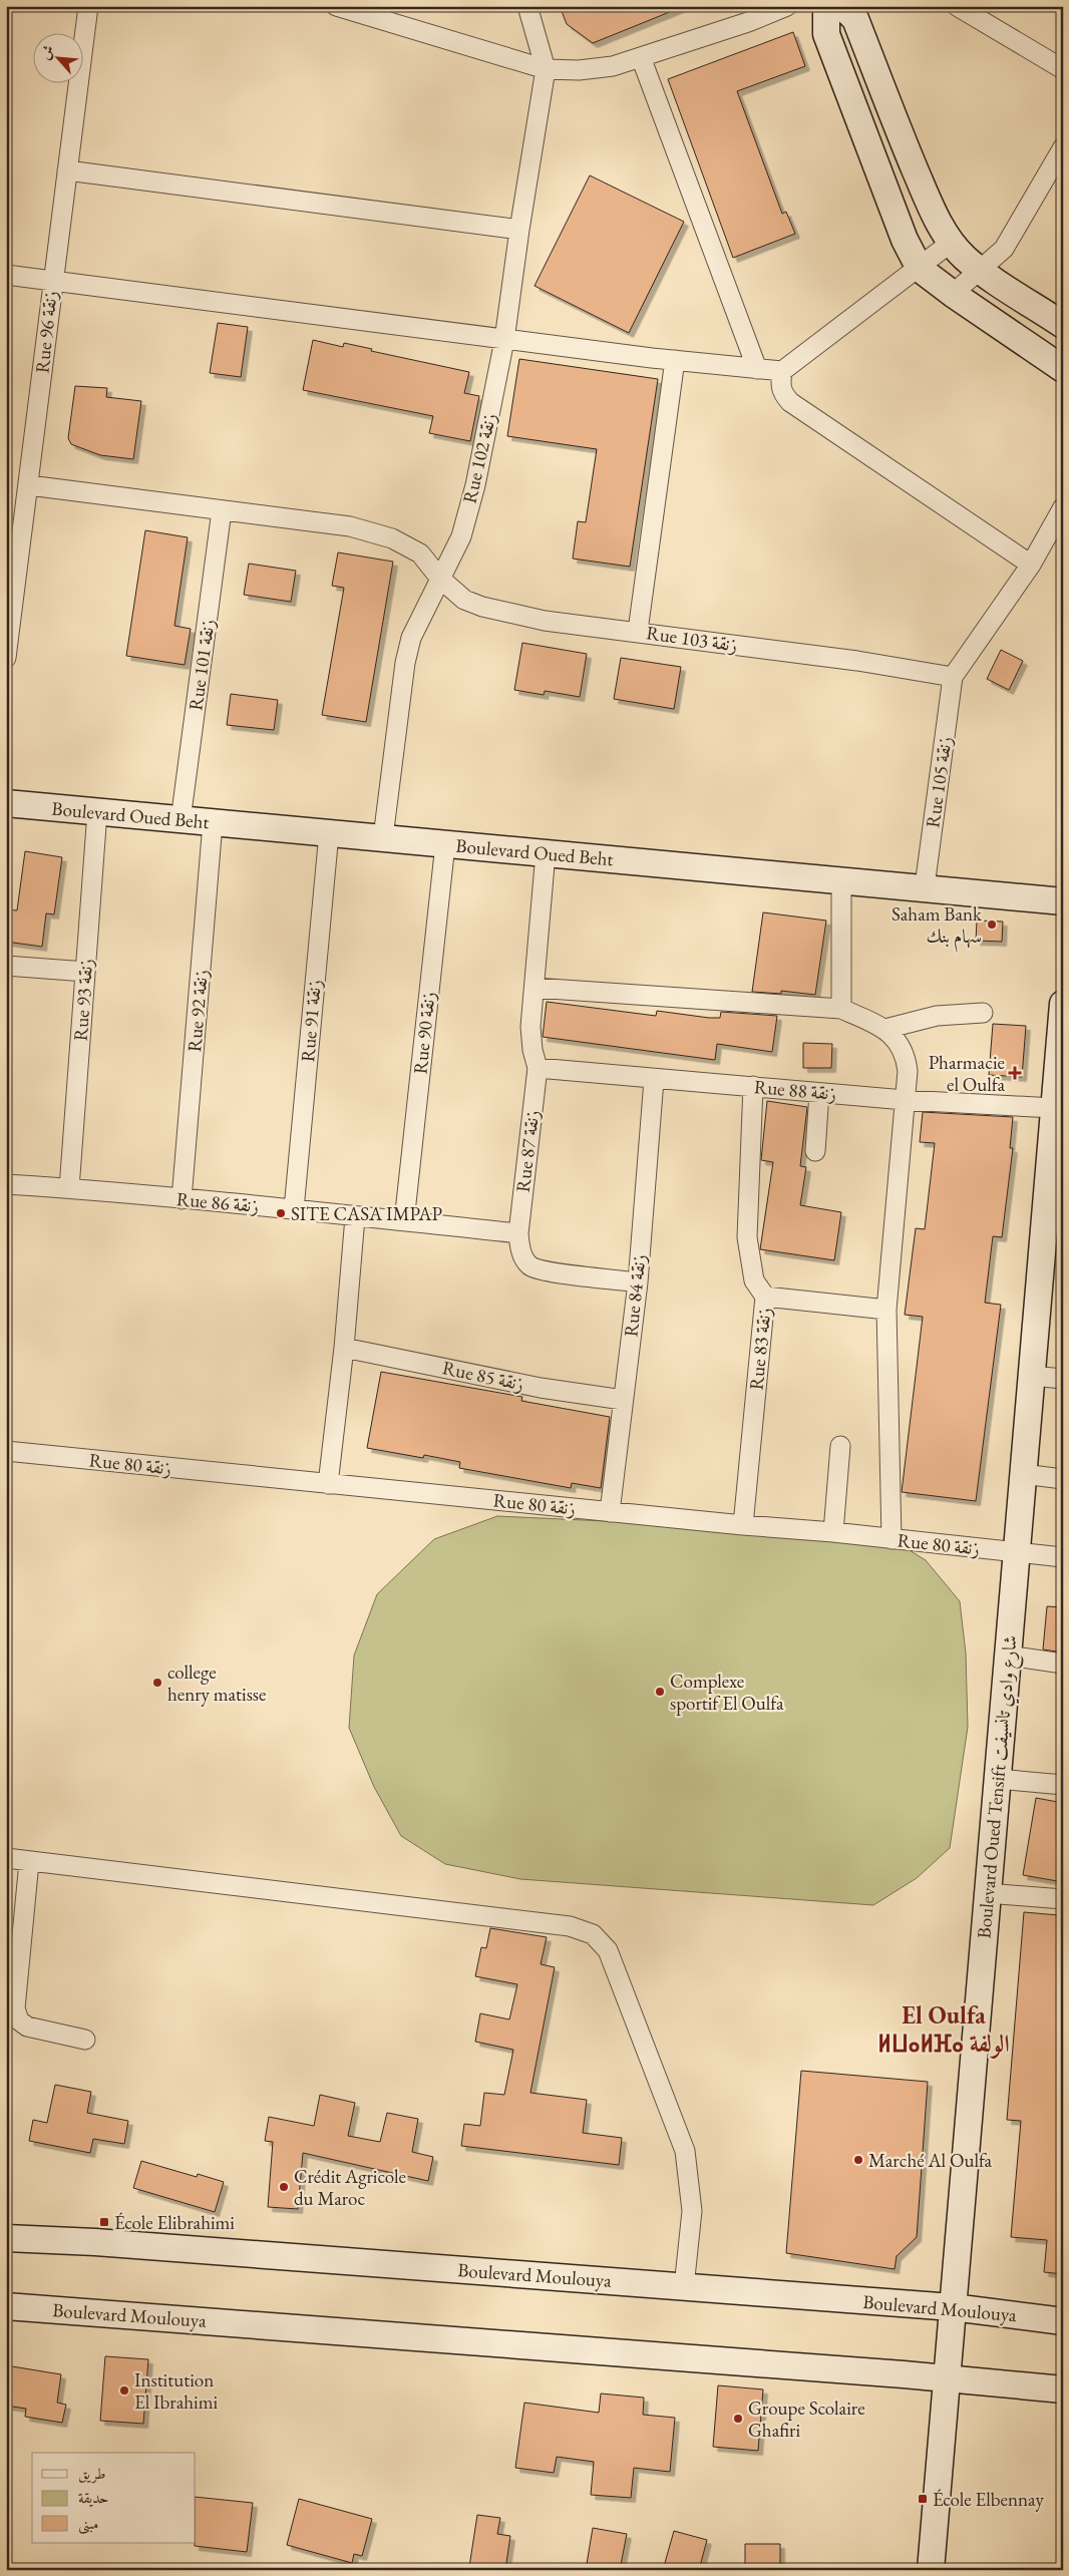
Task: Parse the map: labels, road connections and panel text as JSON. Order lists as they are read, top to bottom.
{
  "streets": {
    "street": [
      "Rue 96 زنقة",
      "Rue 102 زنقة",
      "Rue 103 زنقة",
      "Rue 101 زنقة",
      "Rue 105 زنقة",
      "Boulevard Oued Beht",
      "Rue 93 زنقة",
      "Rue 92 زنقة",
      "Rue 91 زنقة",
      "Rue 90 زنقة",
      "Rue 88 زنقة",
      "Rue 87 زنقة",
      "Rue 86 زنقة",
      "Rue 84 زنقة",
      "Rue 83 زنقة",
      "Rue 85 زنقة",
      "Rue 80 زنقة",
      "Boulevard Oued Tensift شارع وادي تانسيفت",
      "Boulevard Moulouya"
    ]
  },
  "crossings": [
    ["Rue 96 زنقة", "Rue 103 زنقة"],
    ["Rue 102 زنقة", "Rue 103 زنقة"],
    ["Rue 102 زنقة", "Boulevard Oued Beht"],
    ["Rue 103 زنقة", "Rue 101 زنقة"],
    ["Rue 103 زنقة", "Rue 105 زنقة"],
    ["Rue 101 زنقة", "Boulevard Oued Beht"],
    ["Rue 105 زنقة", "Boulevard Oued Beht"],
    ["Boulevard Oued Beht", "Rue 93 زنقة"],
    ["Boulevard Oued Beht", "Rue 92 زنقة"],
    ["Boulevard Oued Beht", "Rue 91 زنقة"],
    ["Boulevard Oued Beht", "Rue 90 زنقة"],
    ["Rue 93 زنقة", "Rue 86 زنقة"],
    ["Rue 92 زنقة", "Rue 86 زنقة"],
    ["Rue 91 زنقة", "Rue 86 زنقة"],
    ["Rue 90 زنقة", "Rue 86 زنقة"],
    ["Rue 88 زنقة", "Rue 87 زنقة"],
    ["Rue 88 زنقة", "Rue 84 زنقة"],
    ["Rue 88 زنقة", "Rue 83 زنقة"],
    ["Rue 88 زنقة", "Boulevard Oued Tensift شارع وادي تانسيفت"],
    ["Rue 87 زنقة", "Rue 86 زنقة"],
    ["Rue 84 زنقة", "Rue 85 زنقة"],
    ["Rue 84 زنقة", "Rue 80 زنقة"],
    ["Rue 83 زنقة", "Rue 80 زنقة"],
    ["Rue 80 زنقة", "Boulevard Oued Tensift شارع وادي تانسيفت"],
    ["Boulevard Oued Tensift شارع وادي تانسيفت", "Boulevard Moulouya"]
  ],
  "districts": ["El Oulfa ⵍⵡⴰⵍⴼⴰ الولفة"],
  "places": {
    "other": [
      "Saham Bank سهام بنك",
      "SITE CASA IMPAP",
      "college henry matisse",
      "Complexe sportif El Oulfa",
      "Marché Al Oulfa",
      "Crédit Agricole du Maroc",
      "Institution El Ibrahimi",
      "Groupe Scolaire Ghafiri"
    ],
    "health": ["Pharmacie el Oulfa"],
    "transit": ["École Elibrahimi", "École Elbennay"]
  },
  "legend": ["طريق", "حديقة", "مبنى"],
  "north": "top left"
}
